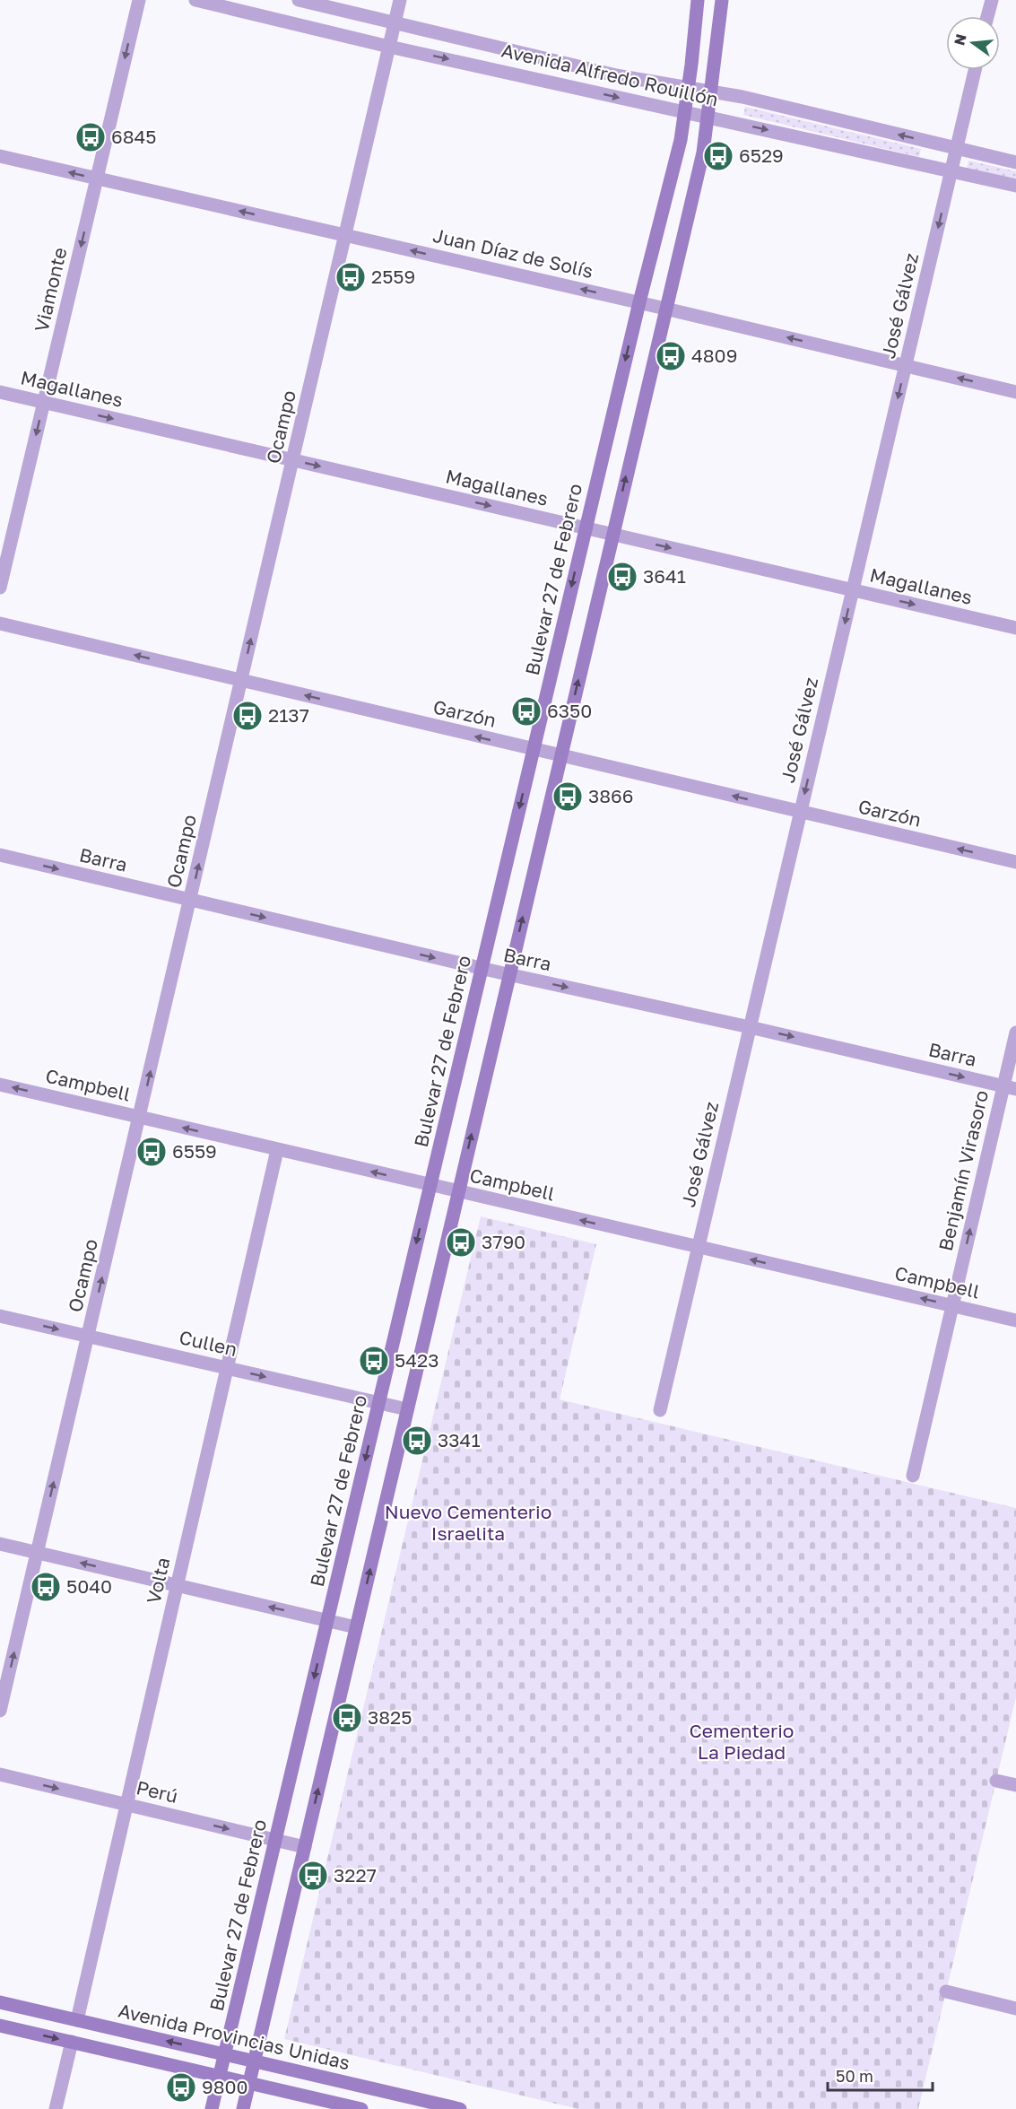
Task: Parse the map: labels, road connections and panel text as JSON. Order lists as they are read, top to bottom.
{
  "streets": {
    "main road": ["Bulevar 27 de Febrero", "Avenida Provincias Unidas"],
    "street": [
      "Avenida Alfredo Rouillón",
      "Juan Díaz de Solís",
      "Viamonte",
      "José Gálvez",
      "Magallanes",
      "Ocampo",
      "Garzón",
      "Barra",
      "Campbell",
      "Benjamín Virasoro",
      "Cullen",
      "Volta",
      "Perú"
    ]
  },
  "crossings": [
    ["Avenida Alfredo Rouillón", "José Gálvez"],
    ["Avenida Alfredo Rouillón", "Ocampo"],
    ["Avenida Alfredo Rouillón", "Bulevar 27 de Febrero"],
    ["Juan Díaz de Solís", "Viamonte"],
    ["Juan Díaz de Solís", "José Gálvez"],
    ["Juan Díaz de Solís", "Ocampo"],
    ["Juan Díaz de Solís", "Bulevar 27 de Febrero"],
    ["Viamonte", "Magallanes"],
    ["José Gálvez", "Magallanes"],
    ["José Gálvez", "Garzón"],
    ["José Gálvez", "Barra"],
    ["José Gálvez", "Campbell"],
    ["Magallanes", "Ocampo"],
    ["Magallanes", "Bulevar 27 de Febrero"],
    ["Ocampo", "Garzón"],
    ["Ocampo", "Barra"],
    ["Ocampo", "Campbell"],
    ["Ocampo", "Cullen"],
    ["Bulevar 27 de Febrero", "Garzón"],
    ["Bulevar 27 de Febrero", "Barra"],
    ["Bulevar 27 de Febrero", "Campbell"],
    ["Bulevar 27 de Febrero", "Cullen"],
    ["Bulevar 27 de Febrero", "Perú"],
    ["Bulevar 27 de Febrero", "Avenida Provincias Unidas"],
    ["Barra", "Benjamín Virasoro"],
    ["Campbell", "Benjamín Virasoro"],
    ["Campbell", "Volta"],
    ["Cullen", "Volta"],
    ["Volta", "Perú"],
    ["Volta", "Avenida Provincias Unidas"]
  ],
  "one_way": [
    "Juan Díaz de Solís",
    "Viamonte",
    "José Gálvez",
    "Magallanes",
    "Ocampo",
    "Garzón",
    "Barra",
    "Campbell",
    "Benjamín Virasoro",
    "Cullen",
    "Perú"
  ],
  "parks": ["Nuevo Cementerio Israelita", "Cementerio La Piedad"],
  "places": {
    "bus stop": [
      "6845",
      "6529",
      "2559",
      "4809",
      "3641",
      "6350",
      "2137",
      "3866",
      "6559",
      "3790",
      "5423",
      "3341",
      "5040",
      "3825",
      "3227",
      "9800"
    ]
  },
  "scale_bar": "50 m",
  "north": "left"
}
